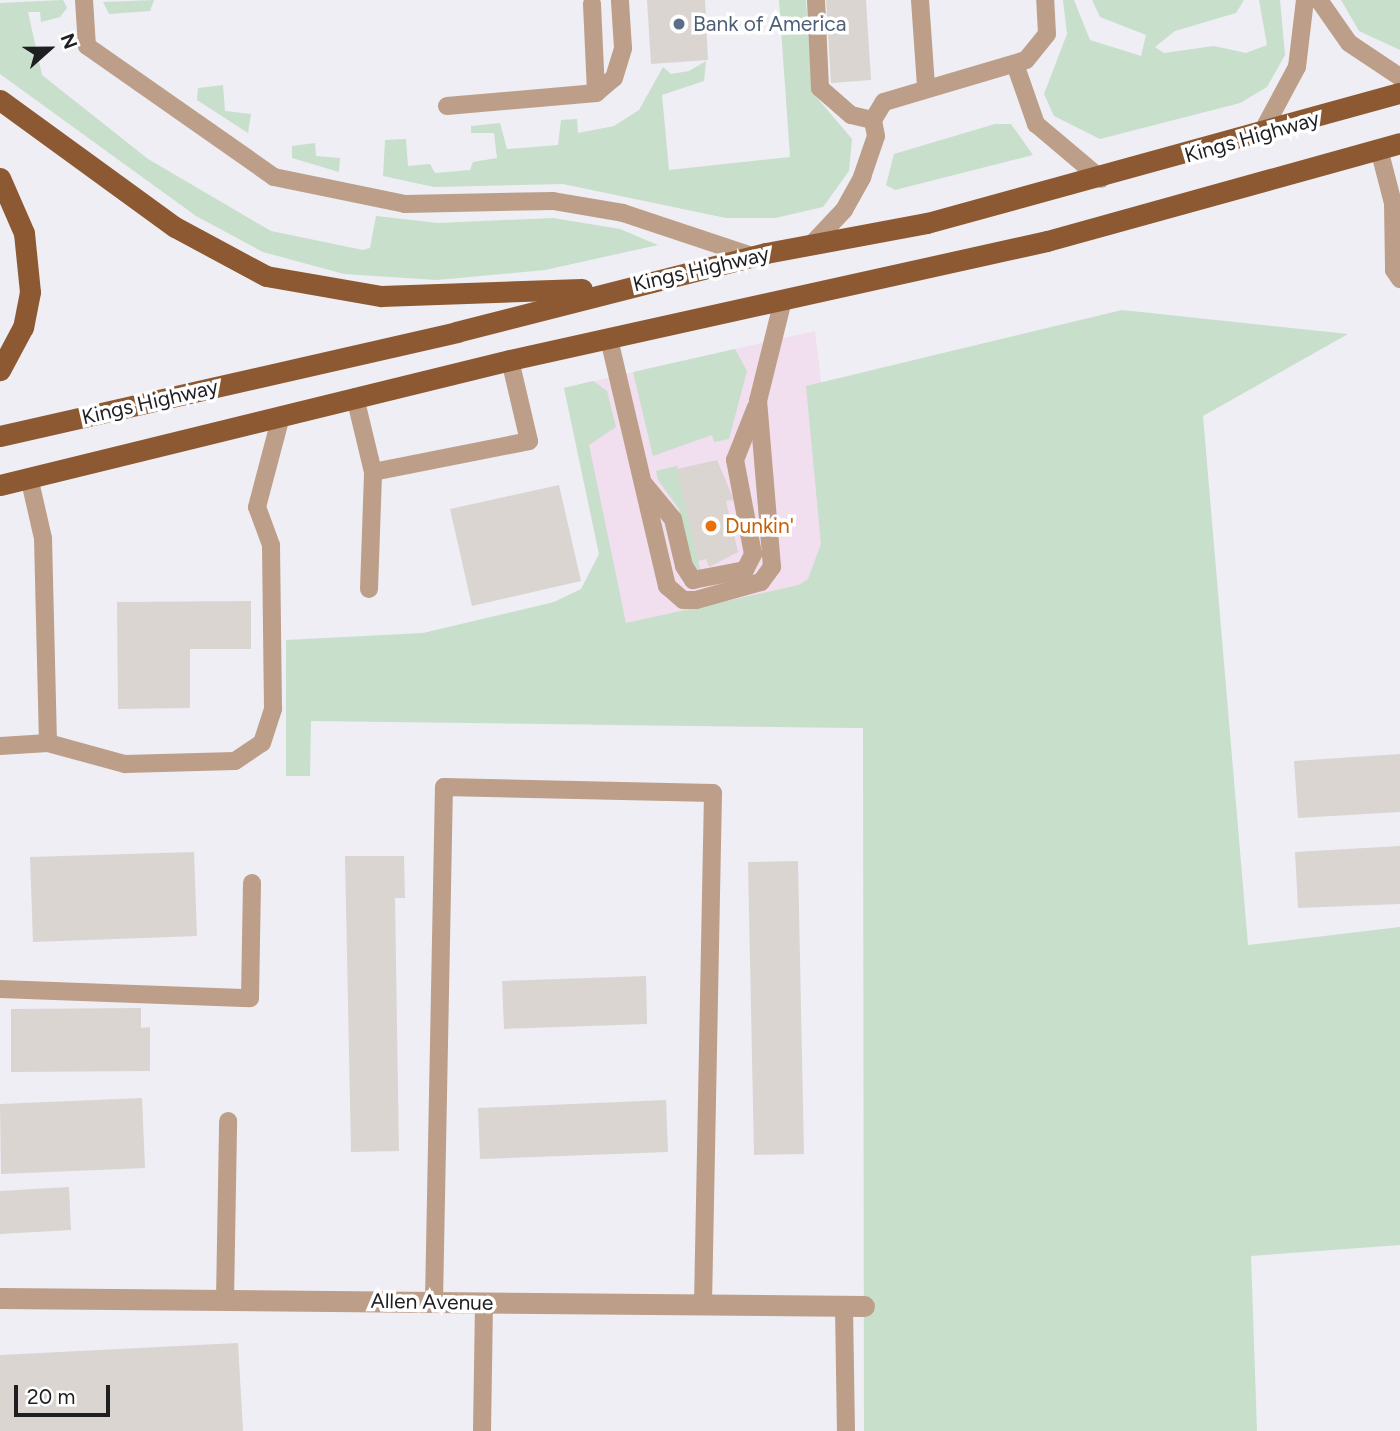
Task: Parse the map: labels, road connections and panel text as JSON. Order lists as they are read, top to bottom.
{
  "streets": {
    "main road": ["Kings Highway"],
    "street": ["Allen Avenue"]
  },
  "places": ["Bank of America", "Dunkin'"],
  "scale_bar": "20 m",
  "north": "right"
}
